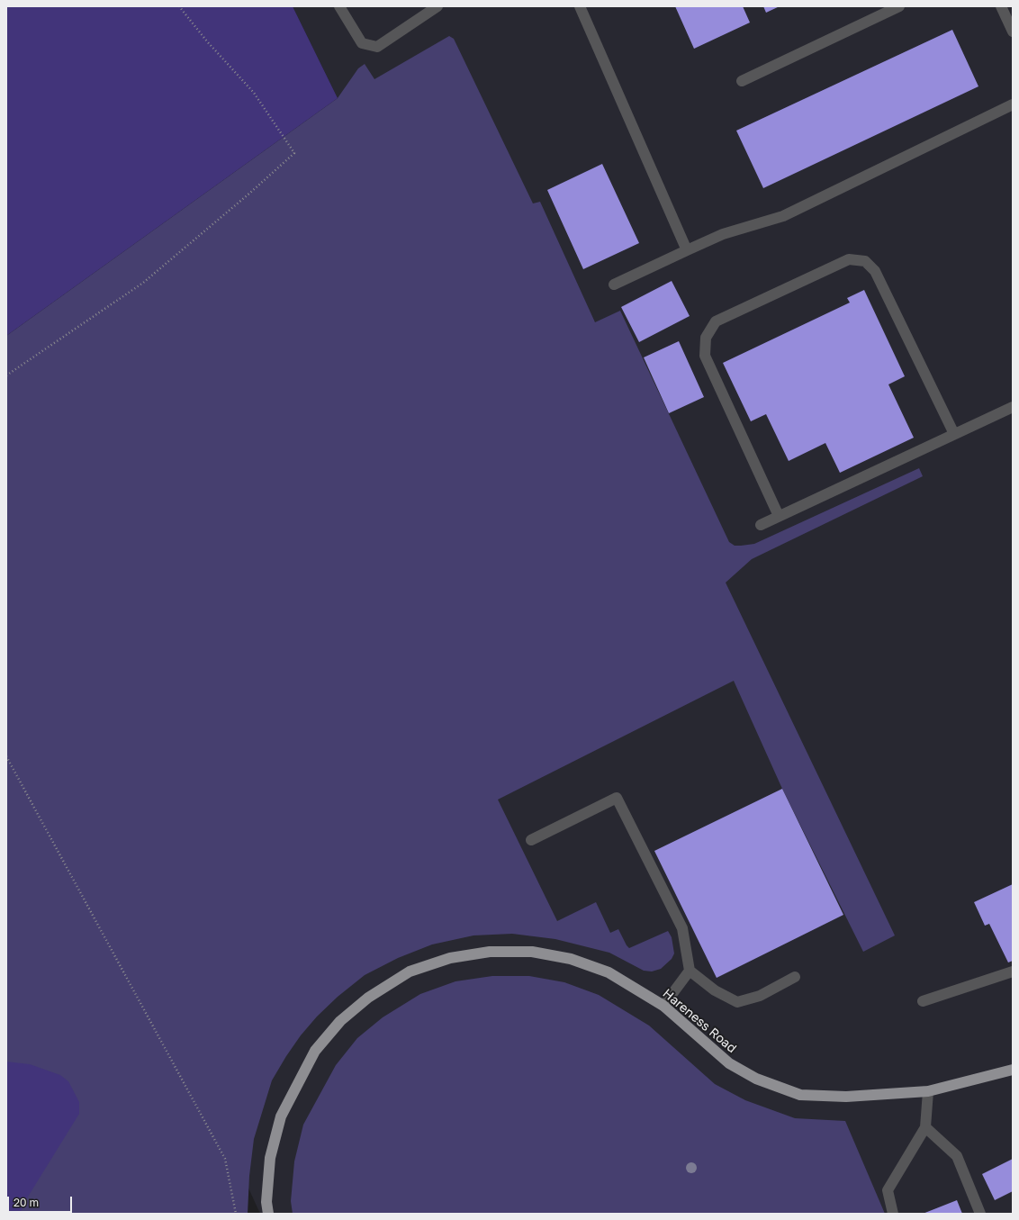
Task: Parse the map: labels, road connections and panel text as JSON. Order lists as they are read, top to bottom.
{
  "streets": {
    "main road": ["Hareness Road"]
  },
  "scale_bar": "20 m"
}
